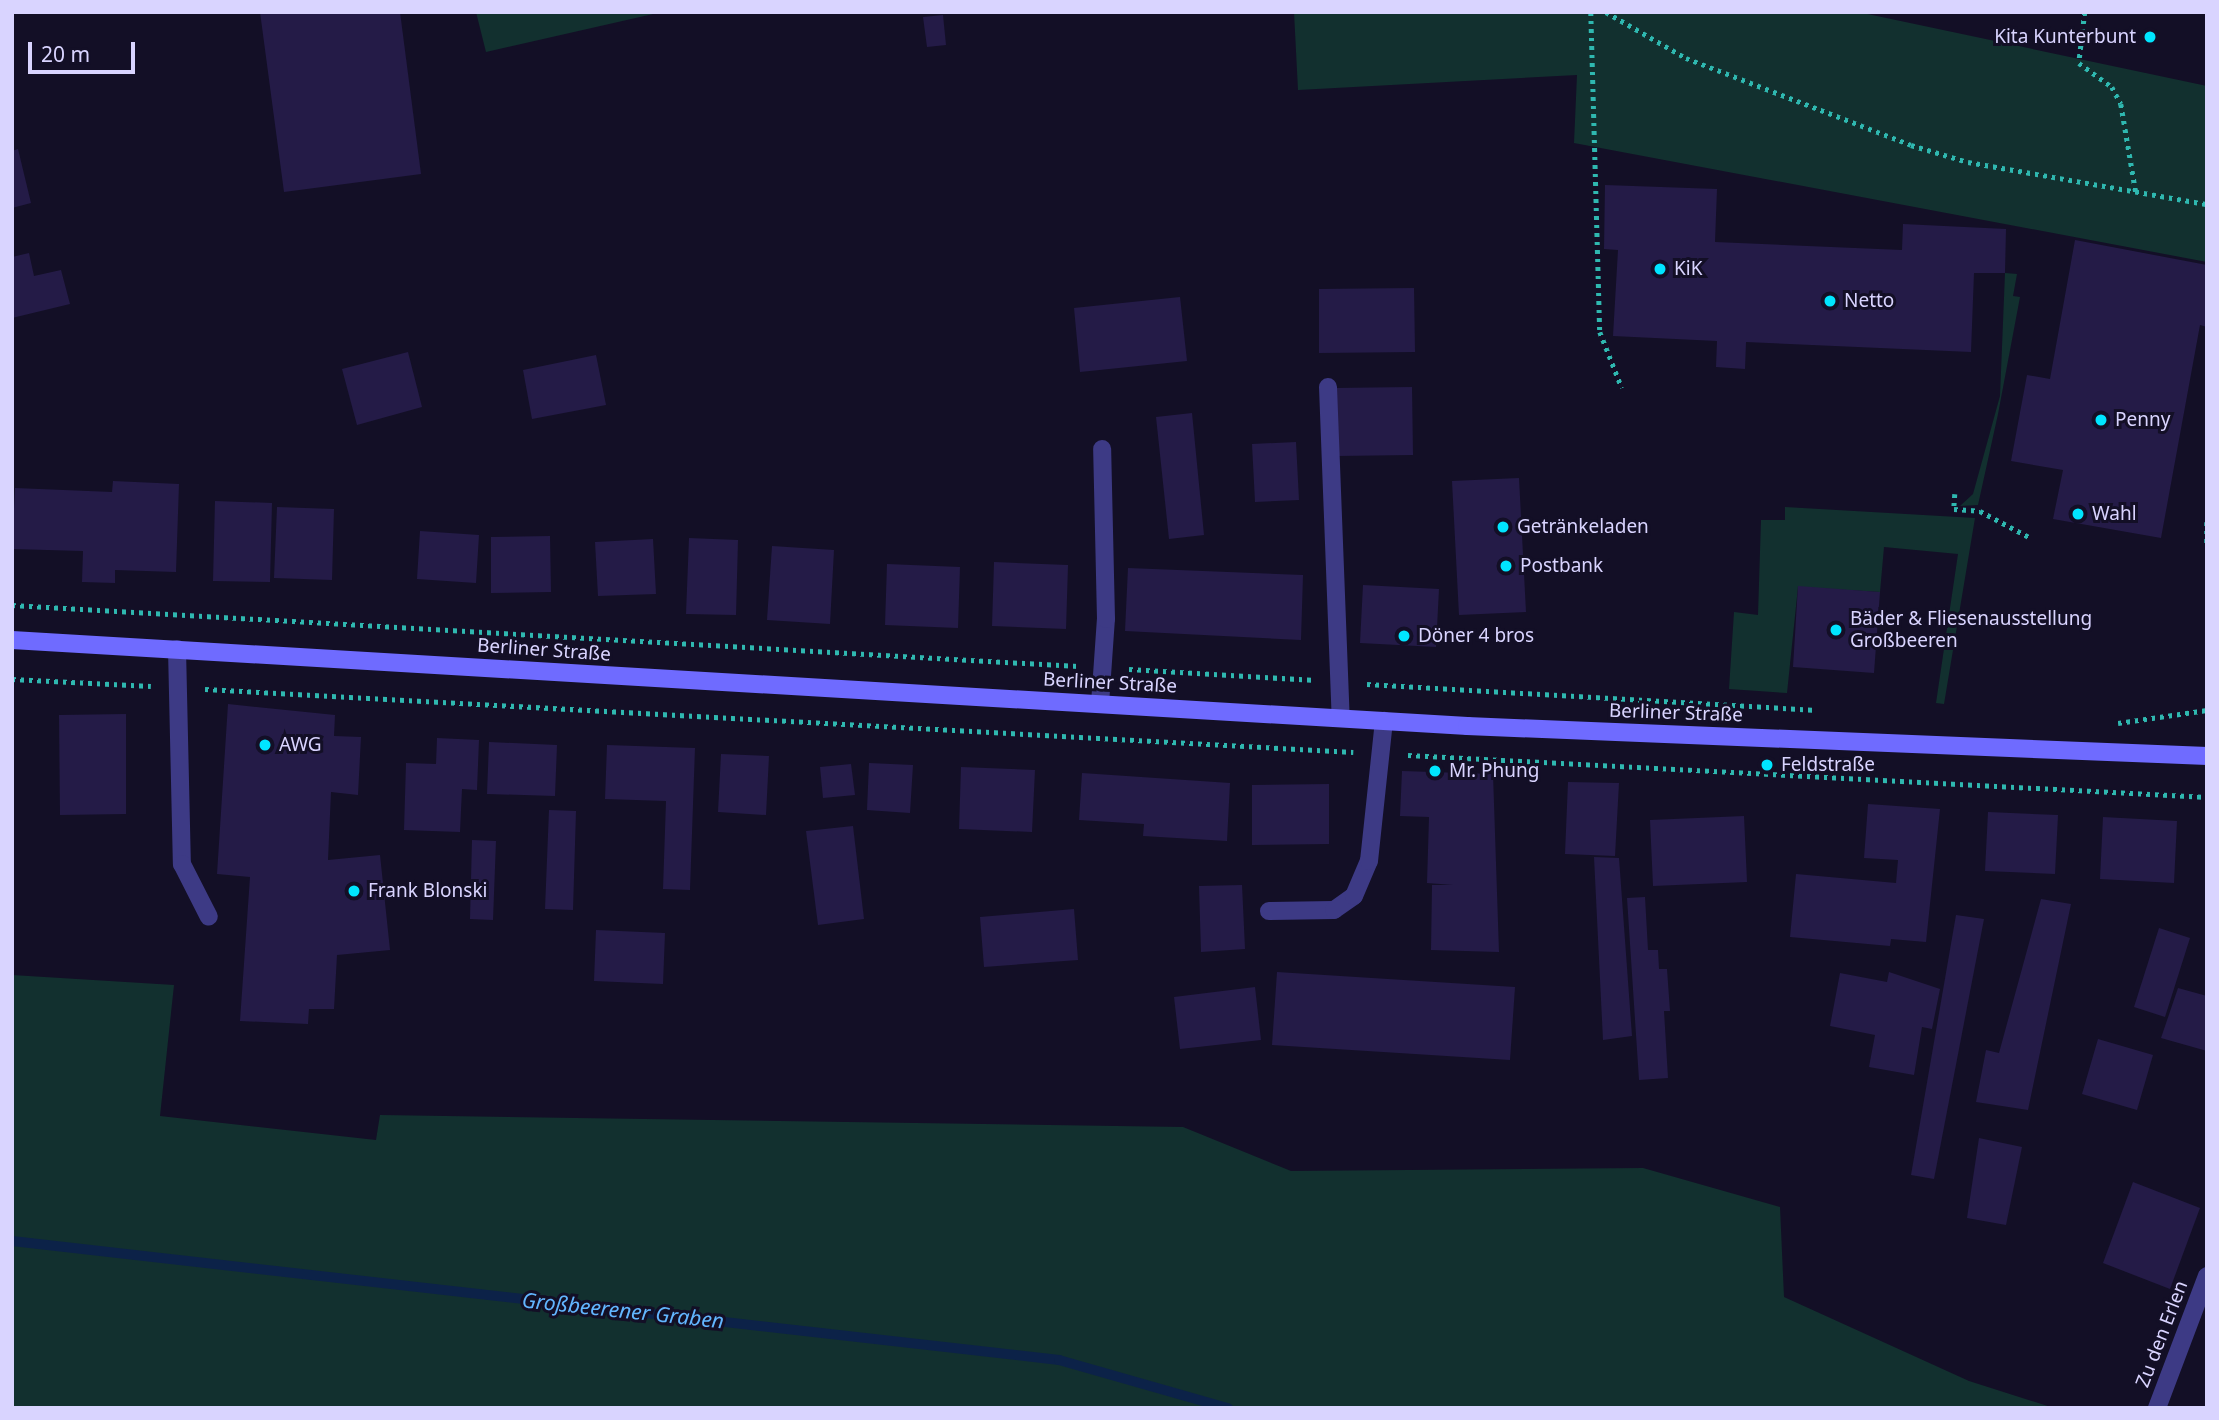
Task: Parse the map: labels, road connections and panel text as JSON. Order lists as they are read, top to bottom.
{
  "streets": {
    "street": ["Berliner Straße", "Zu den Erlen"]
  },
  "water": ["Großbeerener Graben"],
  "places": [
    "Kita Kunterbunt",
    "KiK",
    "Netto",
    "Penny",
    "Wahl",
    "Getränkeladen",
    "Postbank",
    "Bäder & Fliesenausstellung Großbeeren",
    "Döner 4 bros",
    "AWG",
    "Feldstraße",
    "Mr. Phung",
    "Frank Blonski"
  ],
  "scale_bar": "20 m"
}
